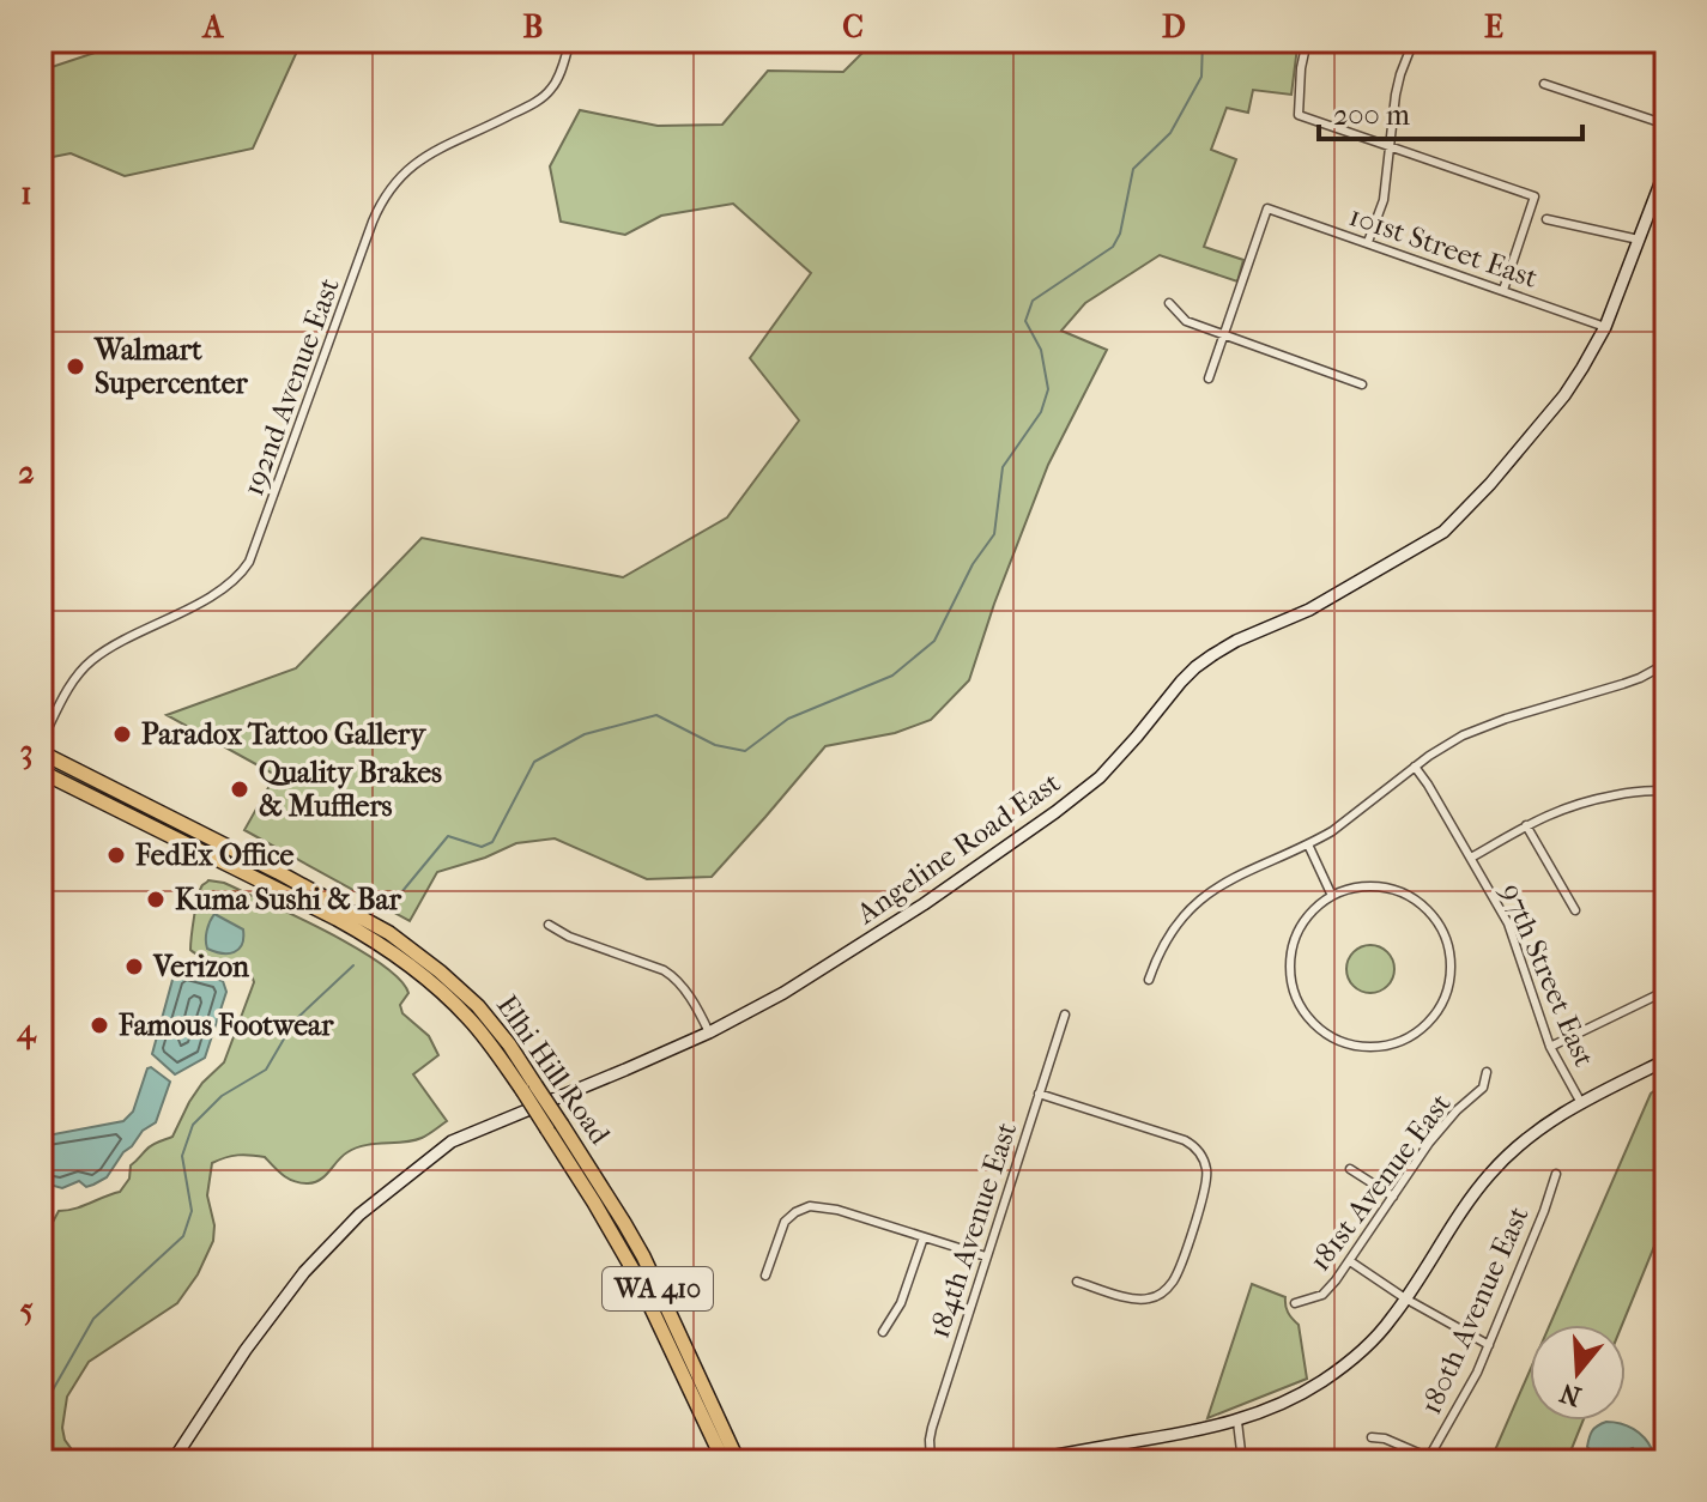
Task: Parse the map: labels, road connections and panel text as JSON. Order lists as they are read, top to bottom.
{
  "streets": {
    "highway": ["Elhi Hill Road", "WA 410"],
    "street": [
      "101st Street East",
      "192nd Avenue East",
      "Angeline Road East",
      "97th Street East",
      "181st Avenue East",
      "184th Avenue East",
      "180th Avenue East"
    ]
  },
  "crossings": [
    ["101st Street East", "Angeline Road East"]
  ],
  "places": [
    "Walmart Supercenter",
    "Paradox Tattoo Gallery",
    "Quality Brakes & Mufflers",
    "FedEx Office",
    "Kuma Sushi & Bar",
    "Verizon",
    "Famous Footwear"
  ],
  "scale_bar": "200 m",
  "north": "bottom",
  "grid": {
    "columns": [
      "A",
      "B",
      "C",
      "D",
      "E"
    ],
    "rows": [
      "1",
      "2",
      "3",
      "4",
      "5"
    ]
  }
}
